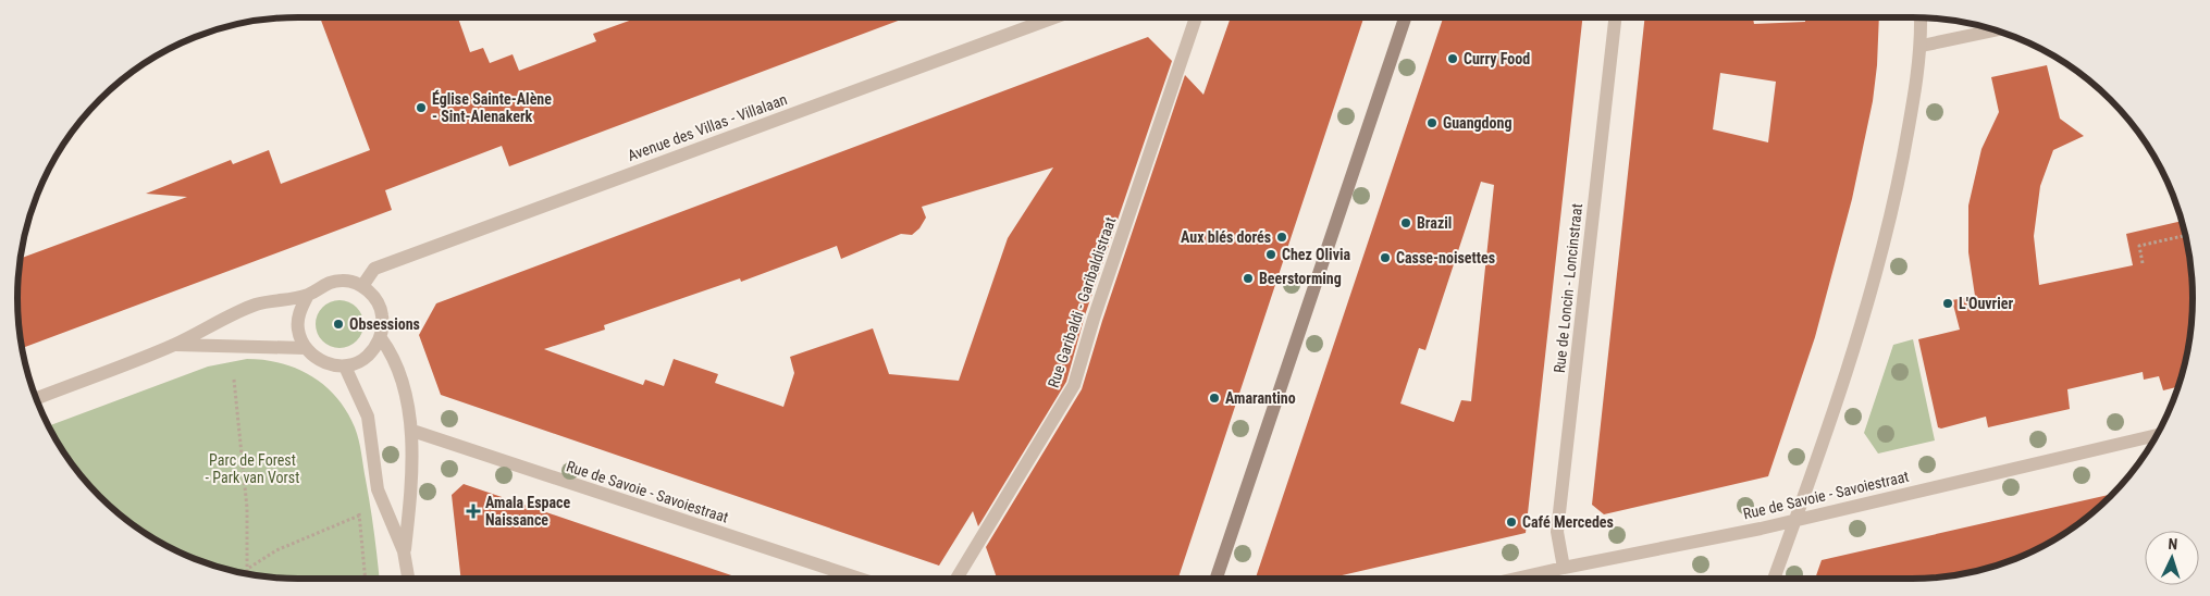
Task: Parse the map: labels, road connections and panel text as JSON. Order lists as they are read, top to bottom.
{
  "streets": {
    "street": [
      "Avenue des Villas - Villalaan",
      "Rue de Loncin - Loncinstraat",
      "Rue Garibaldi - Garibaldistraat",
      "Rue de Savoie - Savoiestraat"
    ]
  },
  "crossings": [
    ["Rue de Loncin - Loncinstraat", "Rue de Savoie - Savoiestraat"]
  ],
  "parks": ["Parc de Forest - Park van Vorst"],
  "places": {
    "other": [
      "Curry Food",
      "Église Sainte-Alène - Sint-Alenakerk",
      "Guangdong",
      "Brazil",
      "Aux blés dorés",
      "Chez Olivia",
      "Casse-noisettes",
      "Beerstorming",
      "L'Ouvrier",
      "Obsessions",
      "Amarantino",
      "Café Mercedes"
    ],
    "health": ["Amala Espace Naissance"]
  },
  "north": "top"
}
